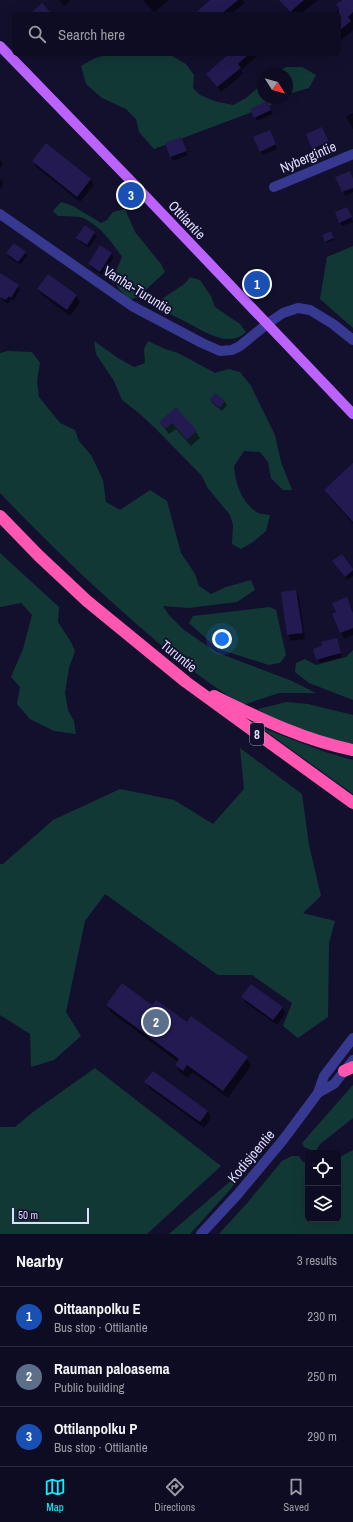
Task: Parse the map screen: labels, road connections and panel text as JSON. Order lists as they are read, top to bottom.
{
  "streets": {
    "highway": ["Turuntie", "8"],
    "main road": ["Ottilantie"],
    "street": ["Nybergintie", "Vanha-Turuntie", "Kodisjoentie"]
  },
  "crossings": [
    ["Ottilantie", "Vanha-Turuntie"]
  ],
  "scale_bar": "50 m",
  "north": "bottom right",
  "page": {
    "search": "Search here",
    "pins": ["3", "1", "2"],
    "scale": "50 m",
    "heading": ["Nearby", "3 results"],
    "list": [
      {
        "mark": "1",
        "name": "Oittaanpolku E",
        "note": "Bus stop · Ottilantie",
        "value": "230 m"
      },
      {
        "mark": "2",
        "name": "Rauman paloasema",
        "note": "Public building",
        "value": "250 m"
      },
      {
        "mark": "3",
        "name": "Ottilanpolku P",
        "note": "Bus stop · Ottilantie",
        "value": "290 m"
      }
    ],
    "nav": ["Map", "Directions", "Saved"]
  }
}
